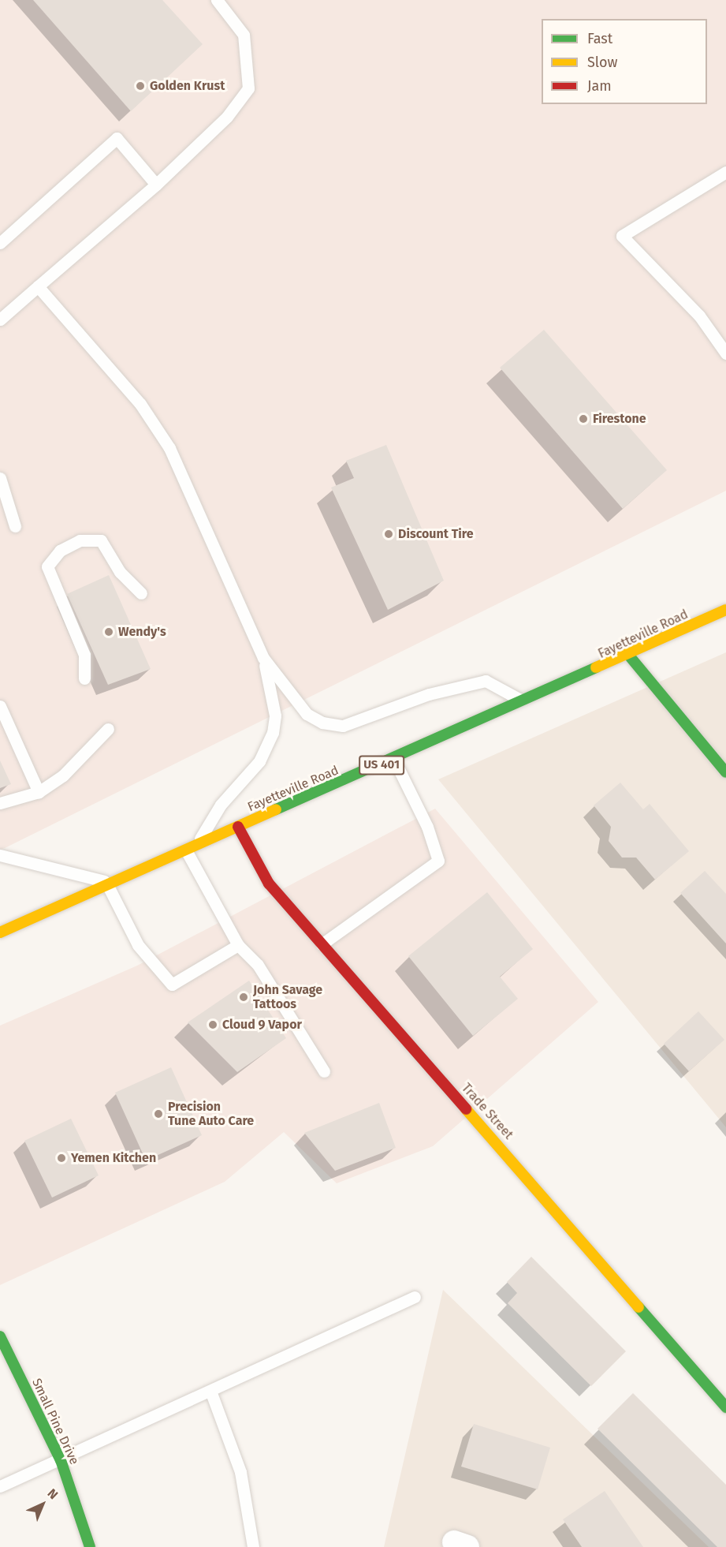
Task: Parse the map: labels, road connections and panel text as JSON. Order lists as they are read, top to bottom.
{
  "streets": {
    "main road": [
      "Fayetteville Road",
      "US 401",
      "Trade Street",
      "Small Pine Drive"
    ]
  },
  "crossings": [
    ["Fayetteville Road", "Trade Street"]
  ],
  "places": [
    "Golden Krust",
    "Firestone",
    "Discount Tire",
    "Wendy's",
    "John Savage Tattoos",
    "Cloud 9 Vapor",
    "Precision Tune Auto Care",
    "Yemen Kitchen"
  ],
  "legend": ["Fast", "Slow", "Jam"],
  "north": "top right"
}
